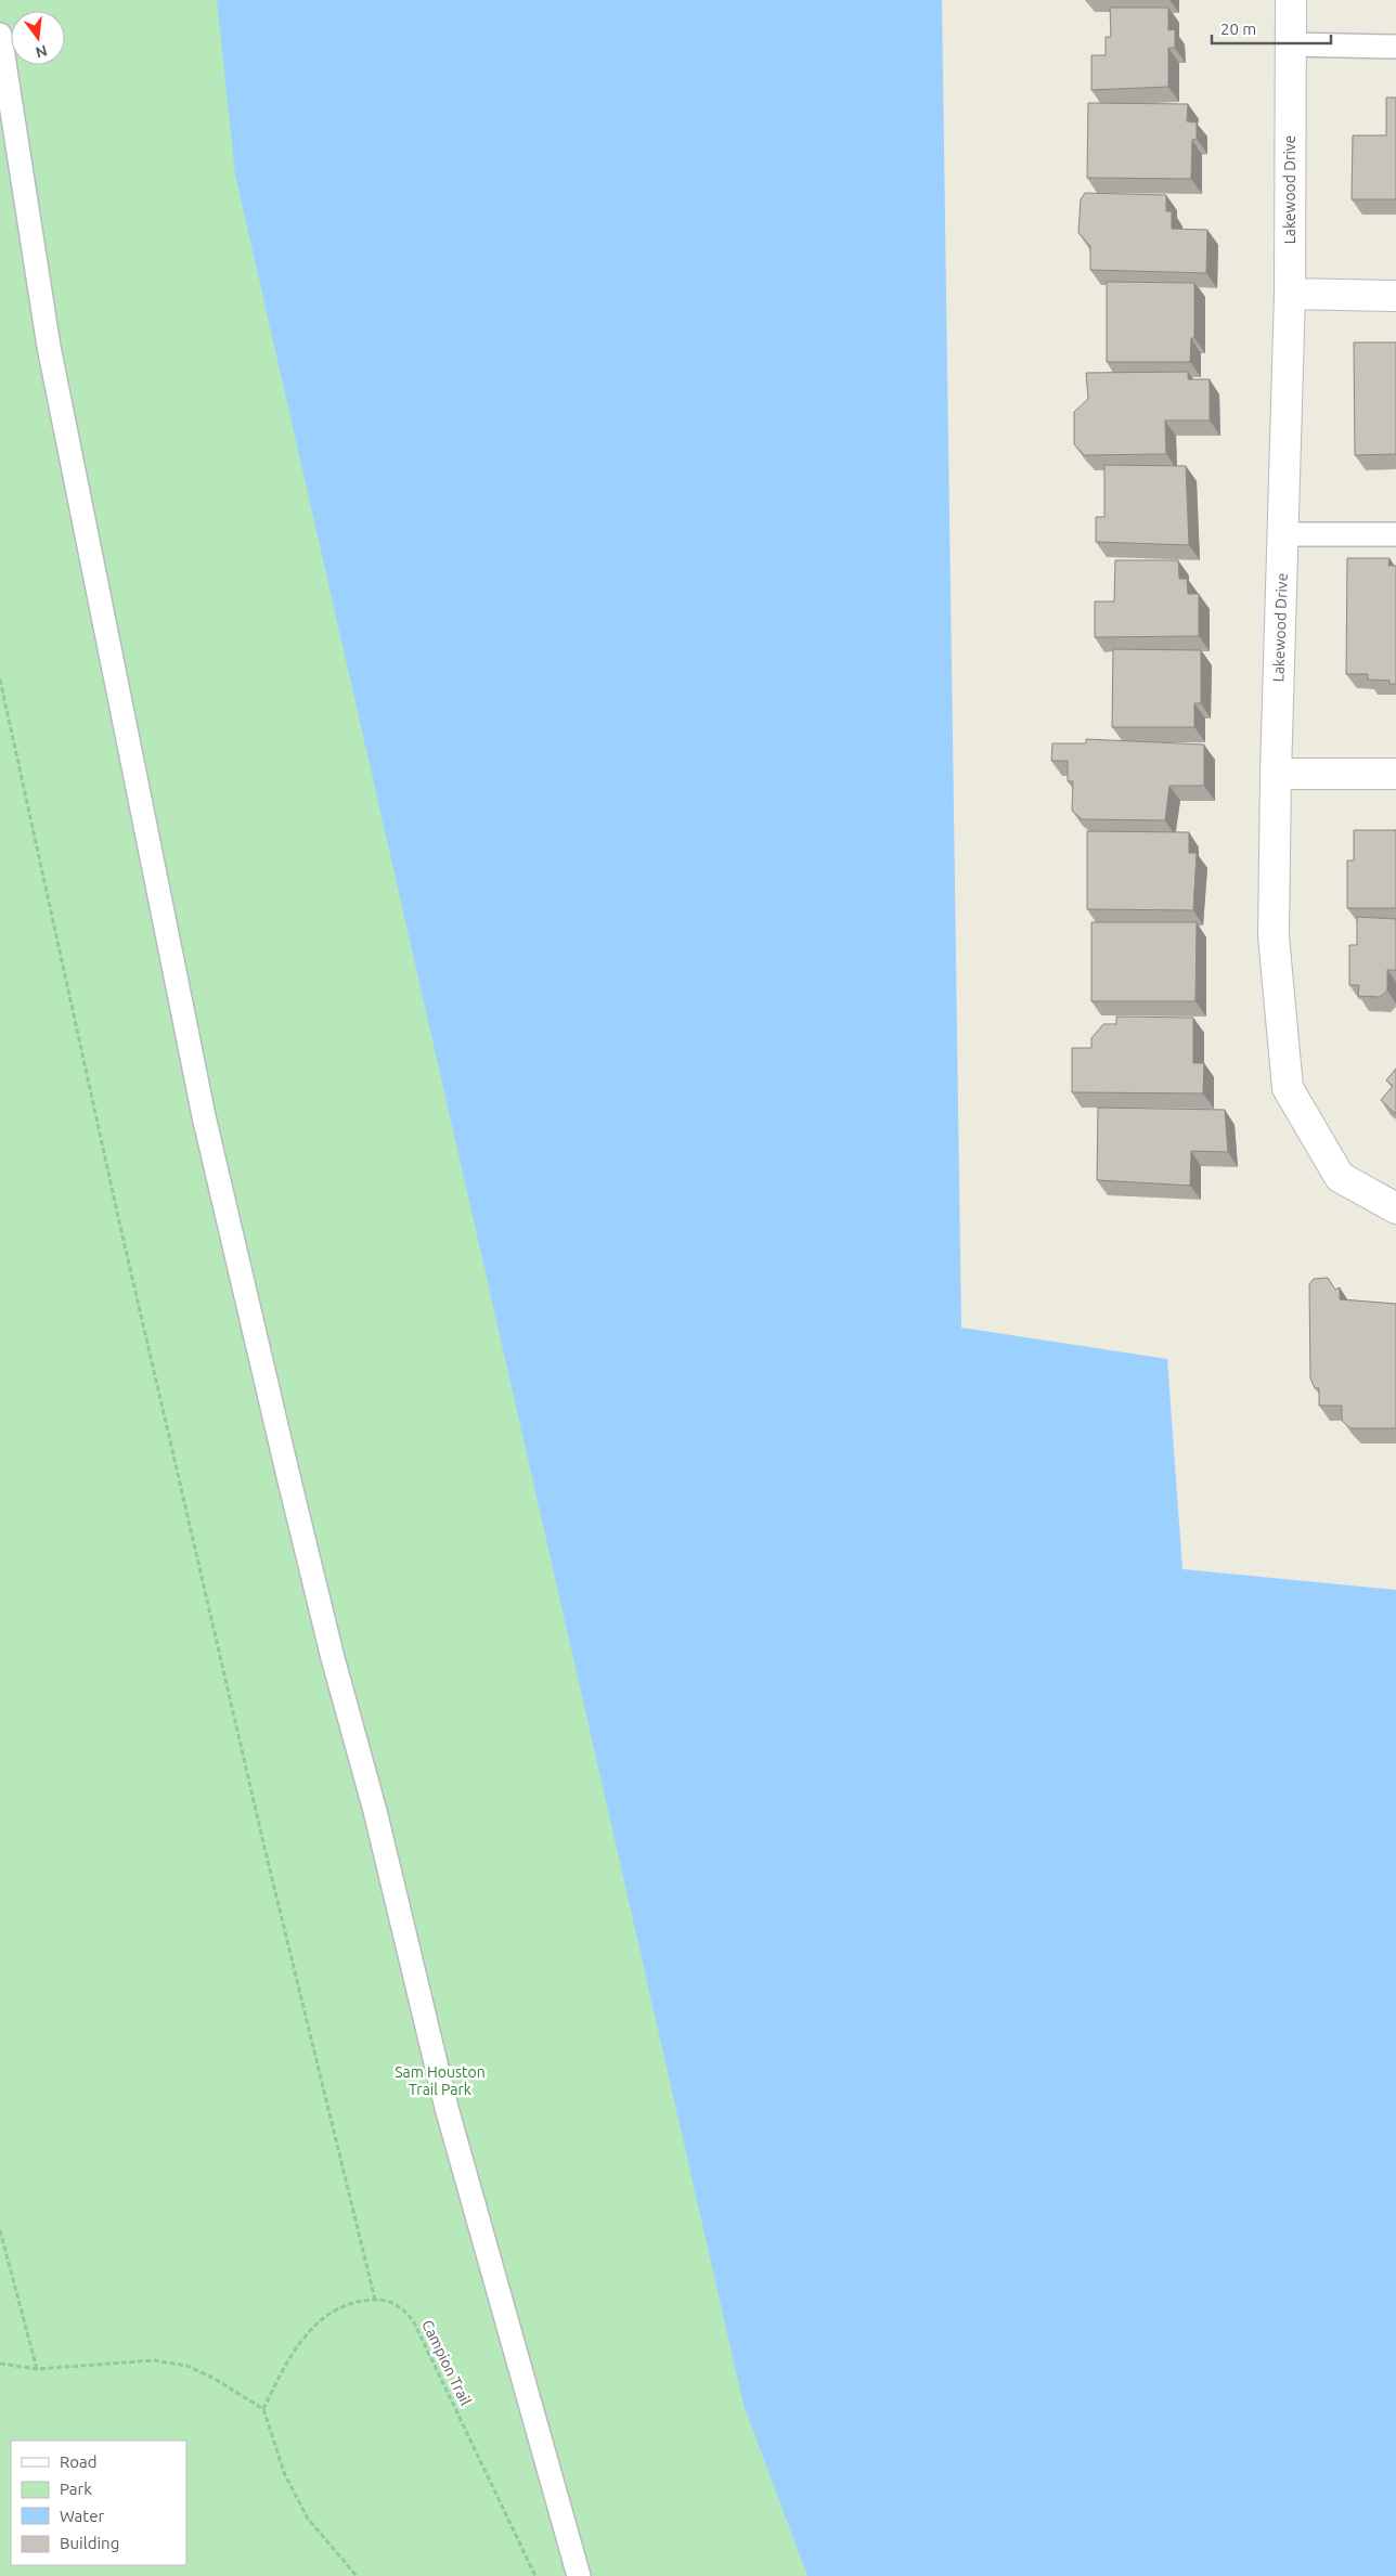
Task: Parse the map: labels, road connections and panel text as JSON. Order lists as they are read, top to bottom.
{
  "streets": {
    "street": ["Lakewood Drive"],
    "path": ["Campion Trail"]
  },
  "parks": ["Sam Houston Trail Park"],
  "legend": [
    "Road",
    "Park",
    "Water",
    "Building"
  ],
  "scale_bar": "20 m",
  "north": "bottom"
}
